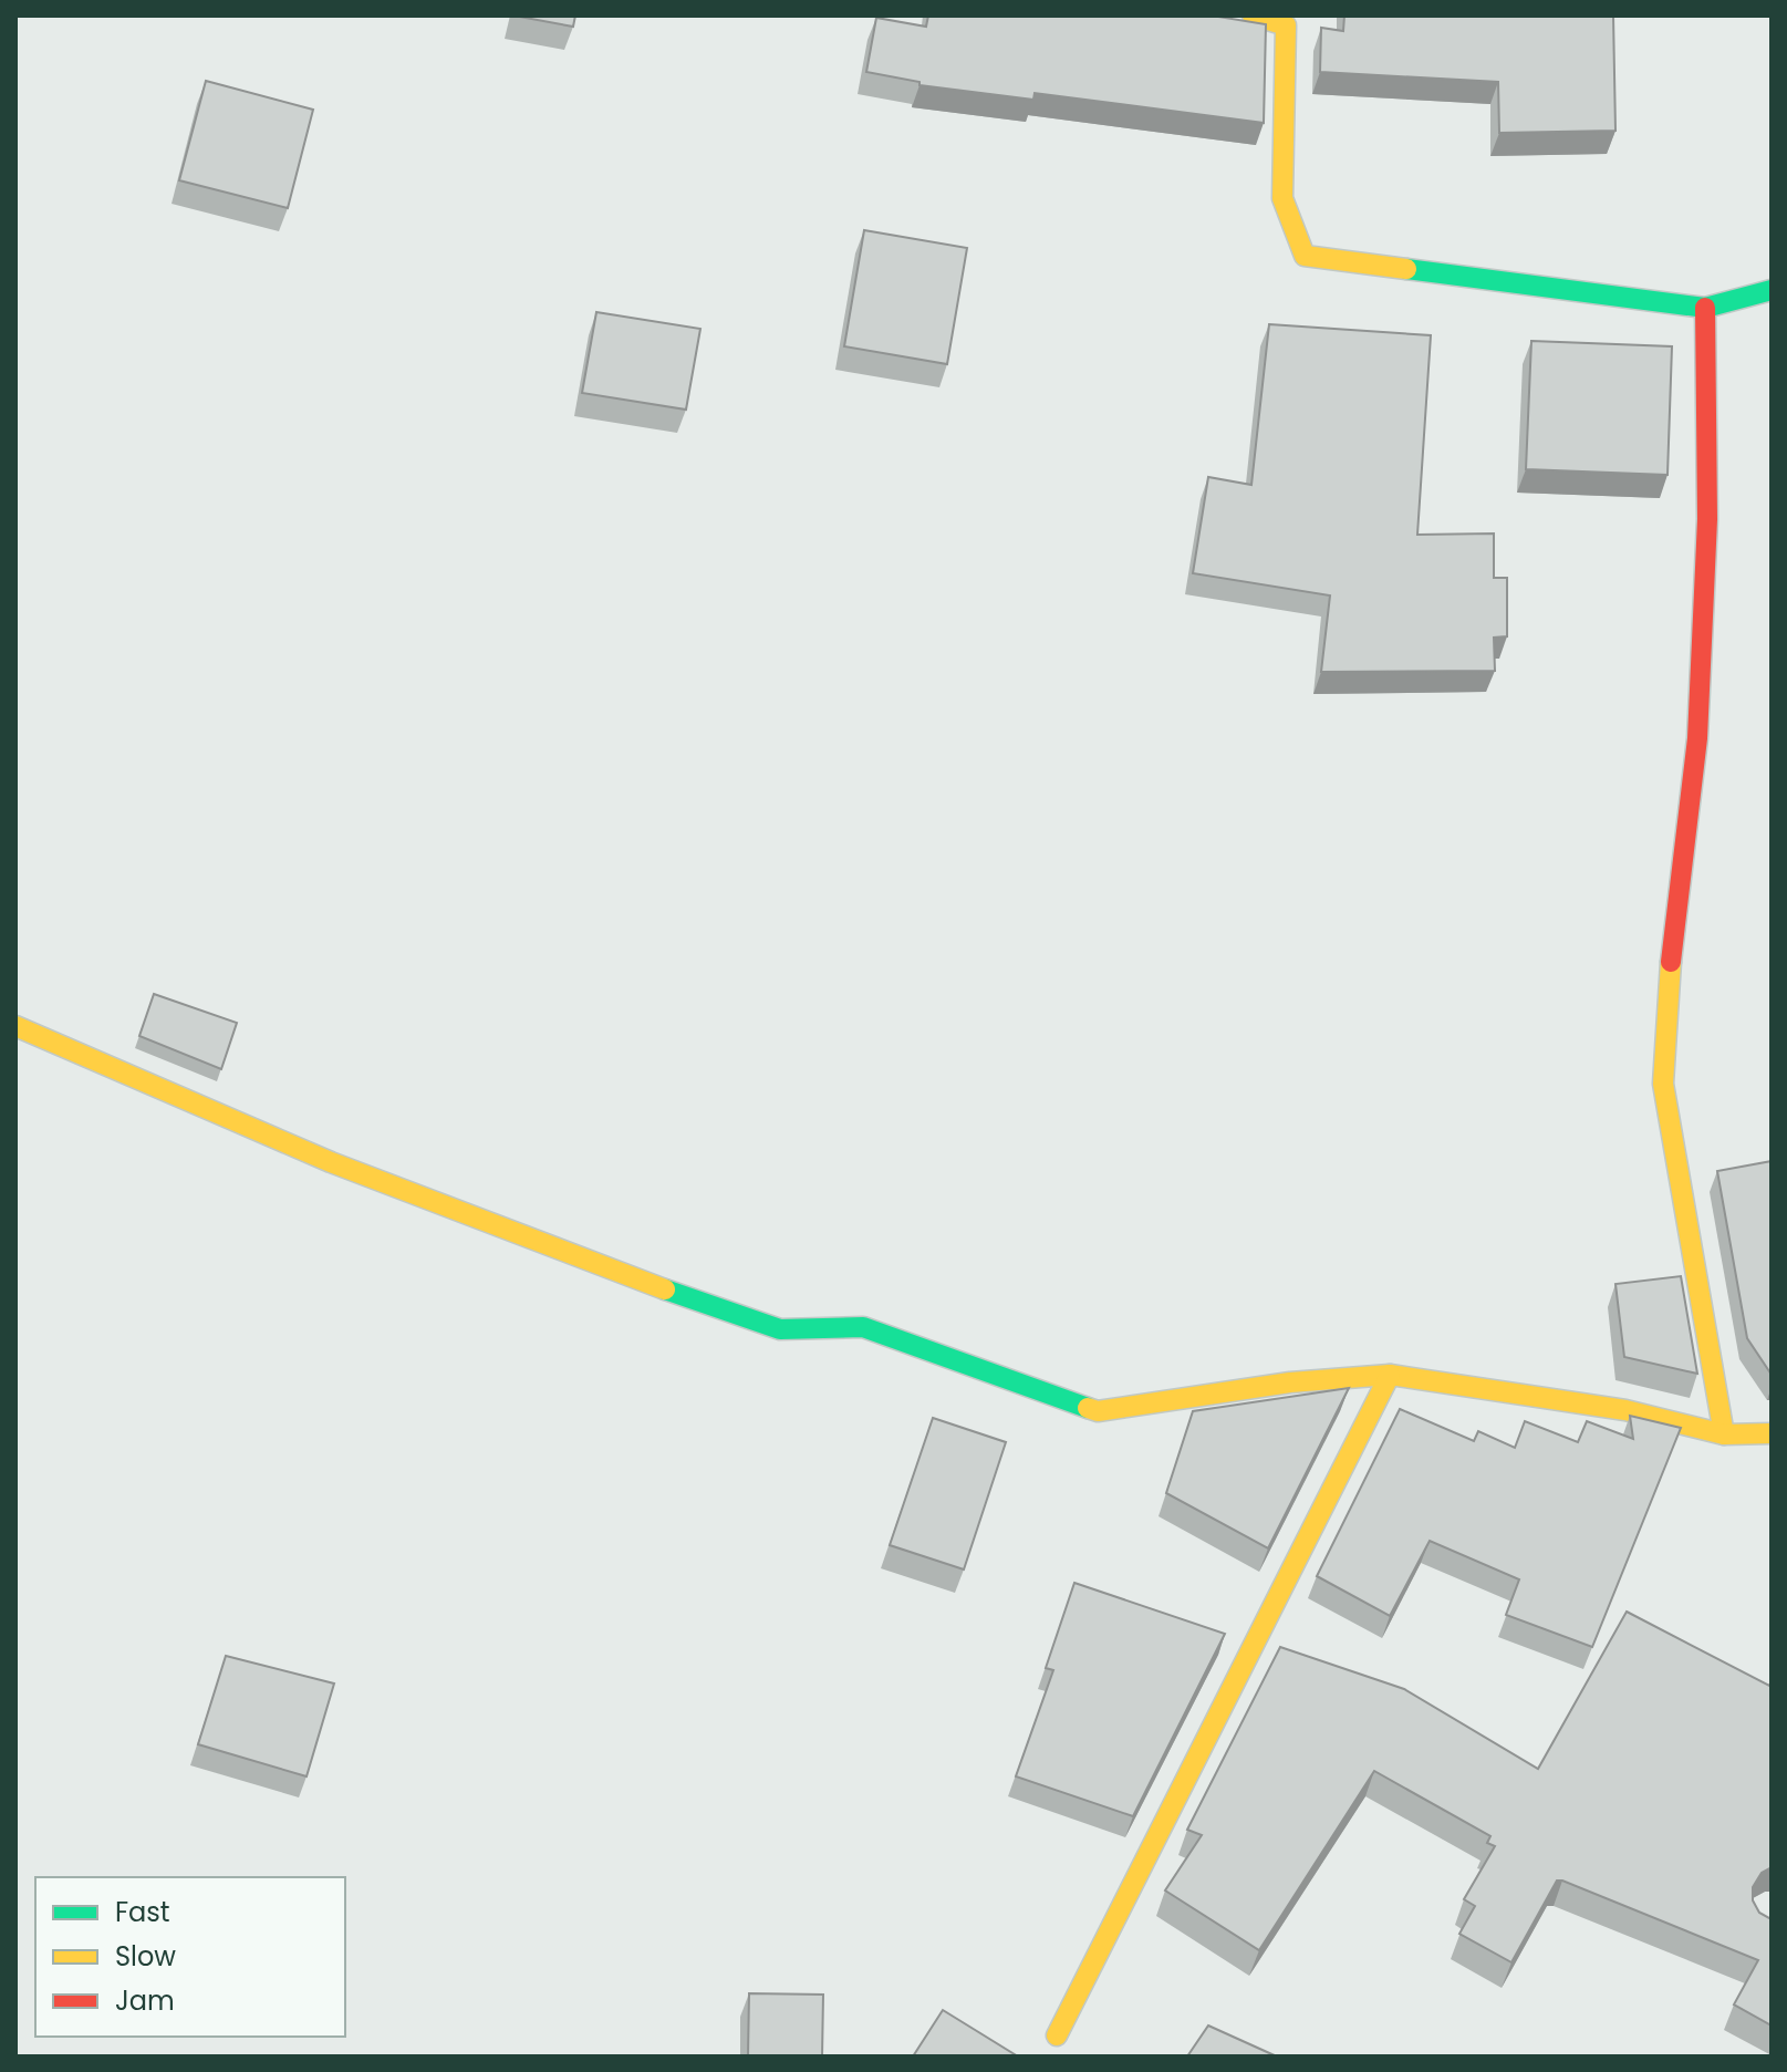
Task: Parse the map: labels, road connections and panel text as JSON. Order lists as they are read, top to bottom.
{
  "legend": ["Fast", "Slow", "Jam"]
}
